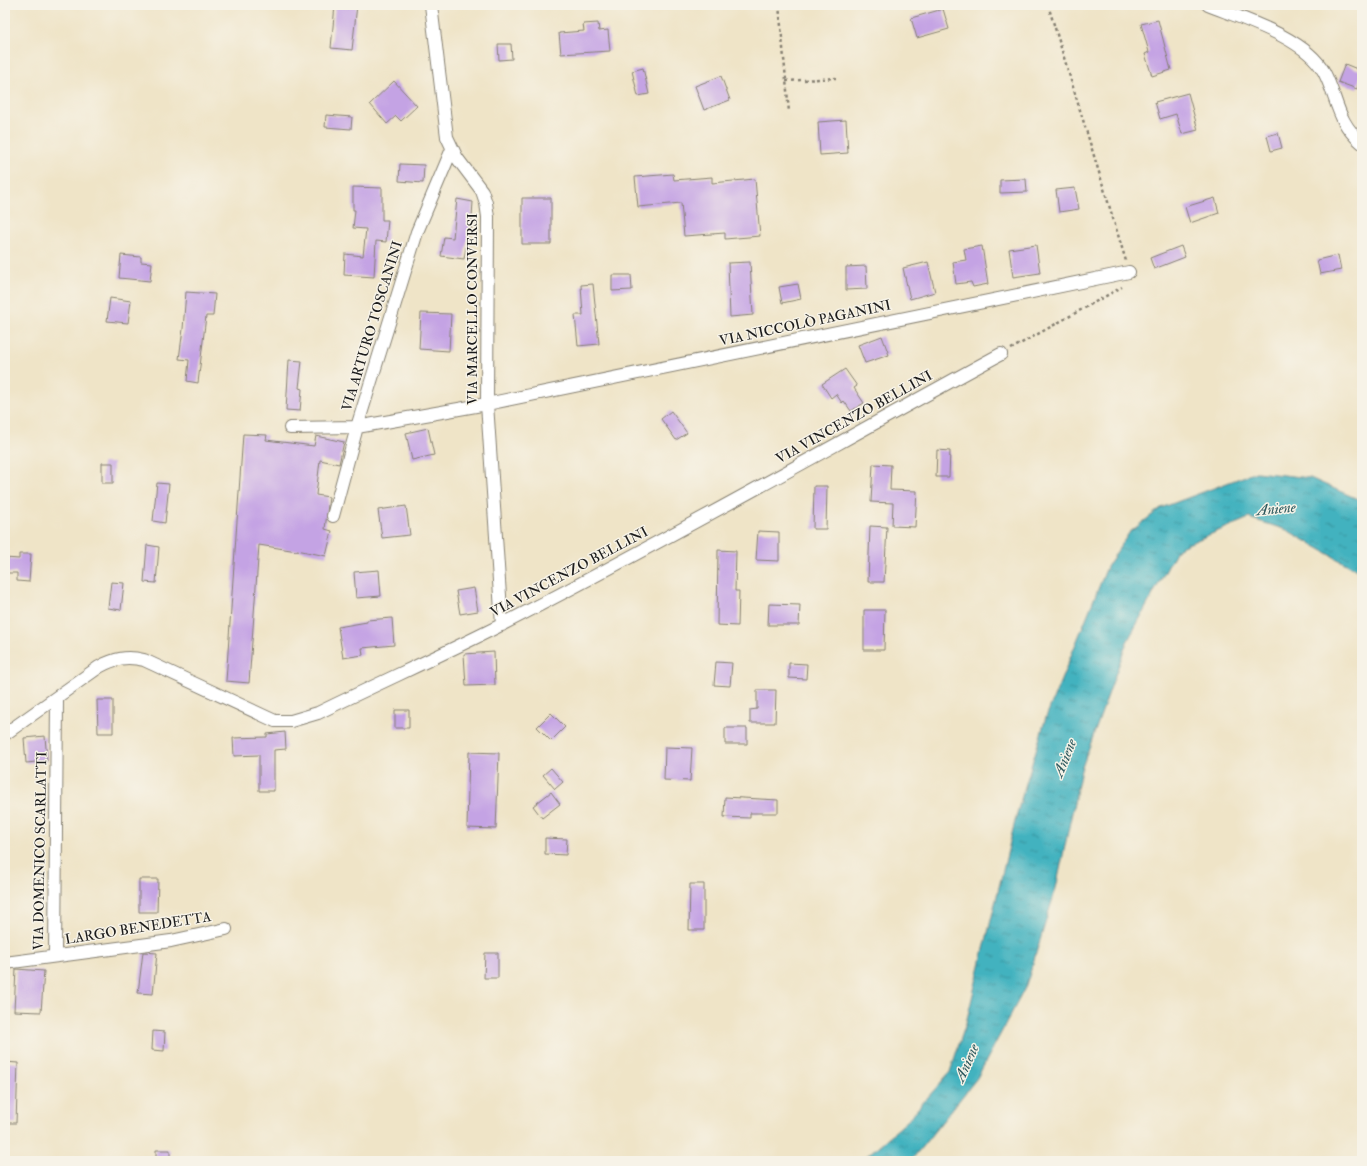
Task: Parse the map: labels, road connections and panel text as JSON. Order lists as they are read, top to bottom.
{
  "streets": {
    "street": [
      "VIA MARCELLO CONVERSI",
      "VIA NICCOLÒ PAGANINI",
      "VIA ARTURO TOSCANINI",
      "VIA VINCENZO BELLINI",
      "VIA DOMENICO SCARLATTI",
      "LARGO BENEDETTA"
    ]
  },
  "crossings": [
    ["VIA MARCELLO CONVERSI", "VIA NICCOLÒ PAGANINI"],
    ["VIA MARCELLO CONVERSI", "VIA ARTURO TOSCANINI"],
    ["VIA MARCELLO CONVERSI", "VIA VINCENZO BELLINI"],
    ["VIA NICCOLÒ PAGANINI", "VIA ARTURO TOSCANINI"],
    ["VIA VINCENZO BELLINI", "VIA DOMENICO SCARLATTI"],
    ["VIA DOMENICO SCARLATTI", "LARGO BENEDETTA"]
  ],
  "water": ["Aniene"]
}
